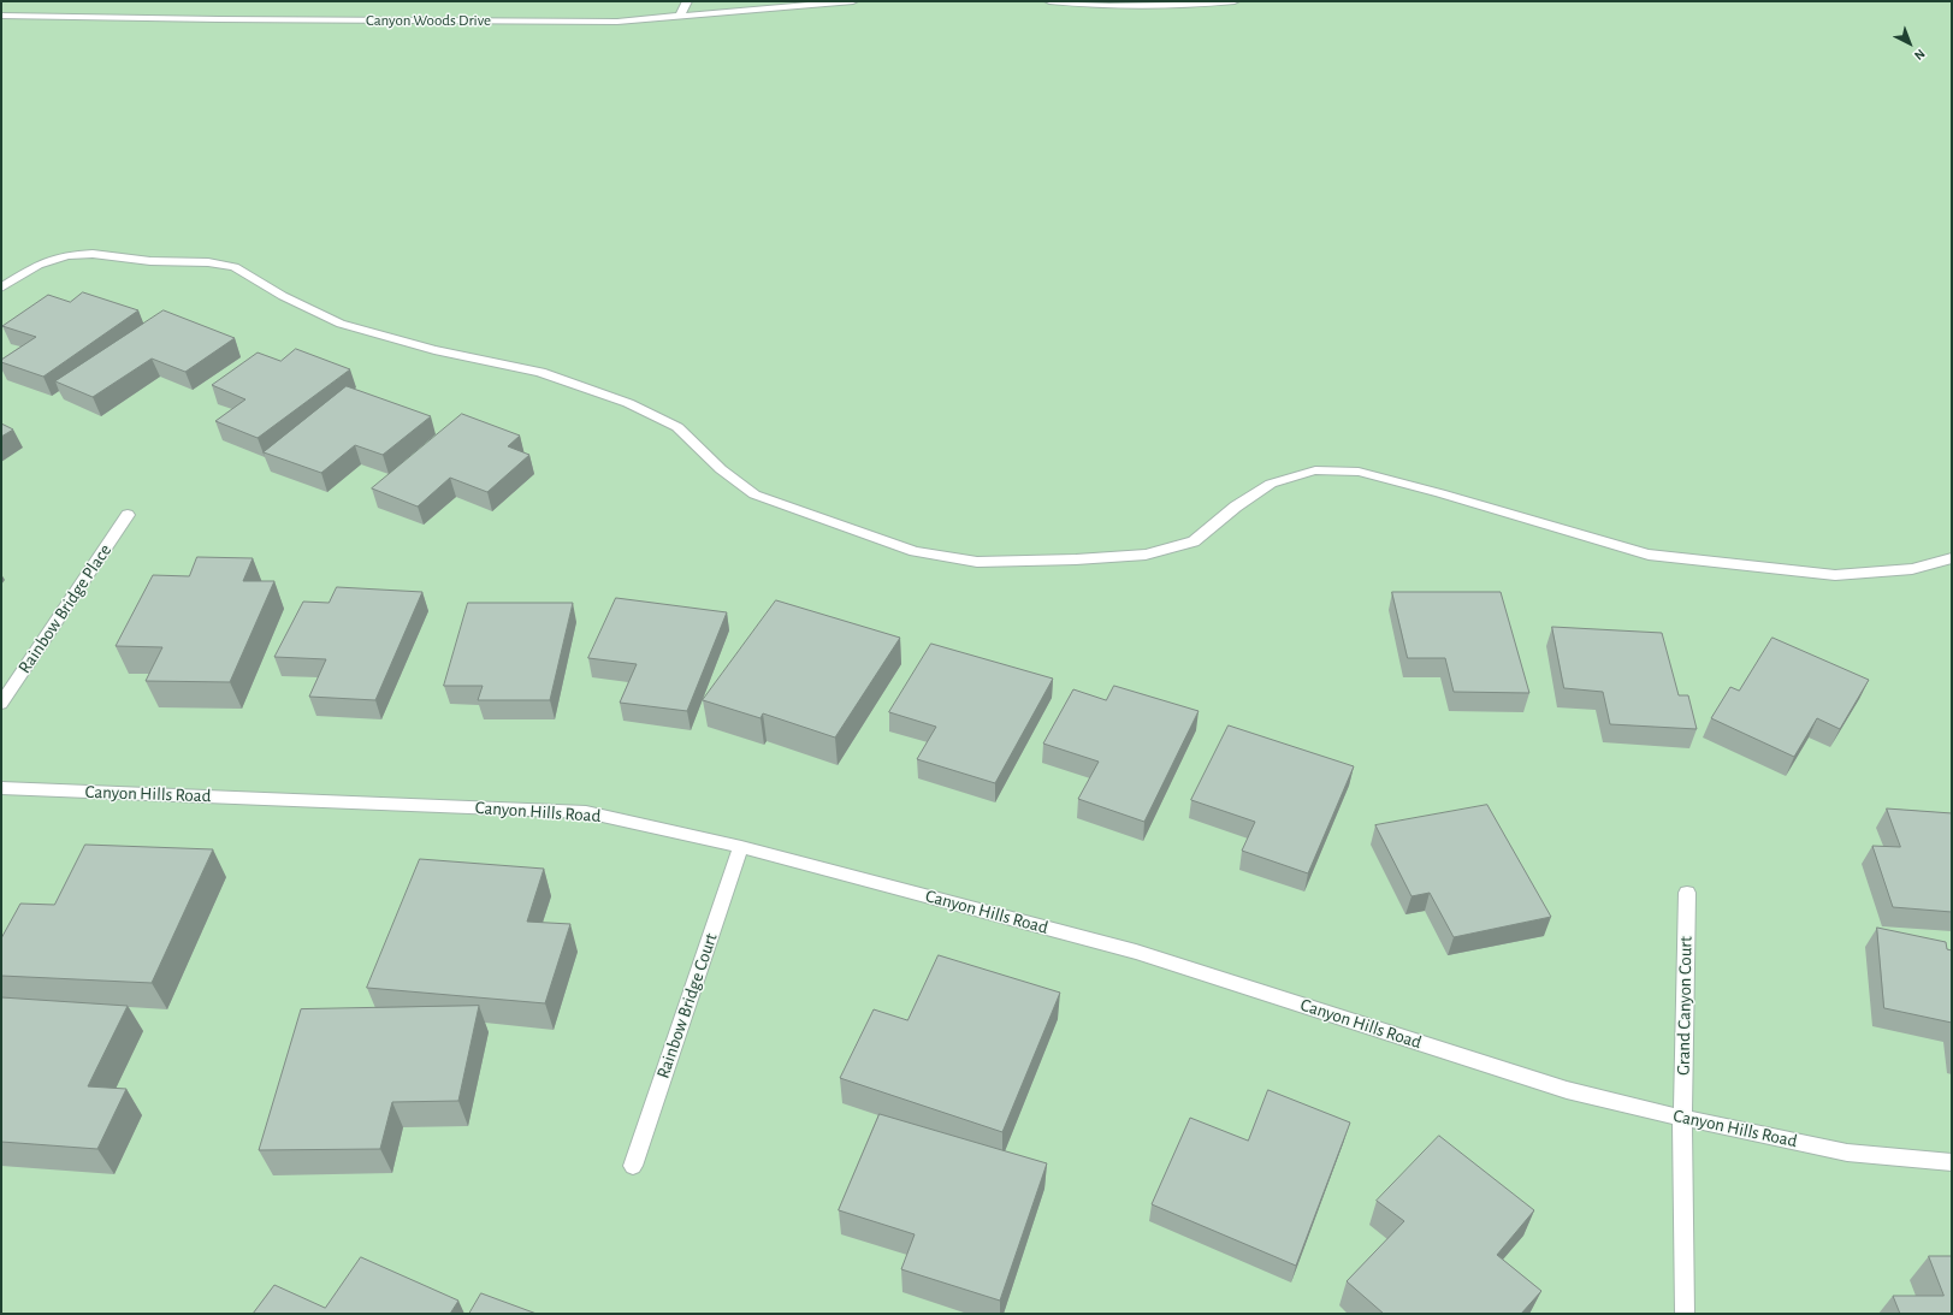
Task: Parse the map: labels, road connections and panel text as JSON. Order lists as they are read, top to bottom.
{
  "streets": {
    "street": [
      "Canyon Woods Drive",
      "Rainbow Bridge Place",
      "Canyon Hills Road",
      "Rainbow Bridge Court",
      "Grand Canyon Court"
    ]
  },
  "crossings": [
    ["Canyon Hills Road", "Rainbow Bridge Court"],
    ["Canyon Hills Road", "Grand Canyon Court"]
  ],
  "north": "bottom right"
}
